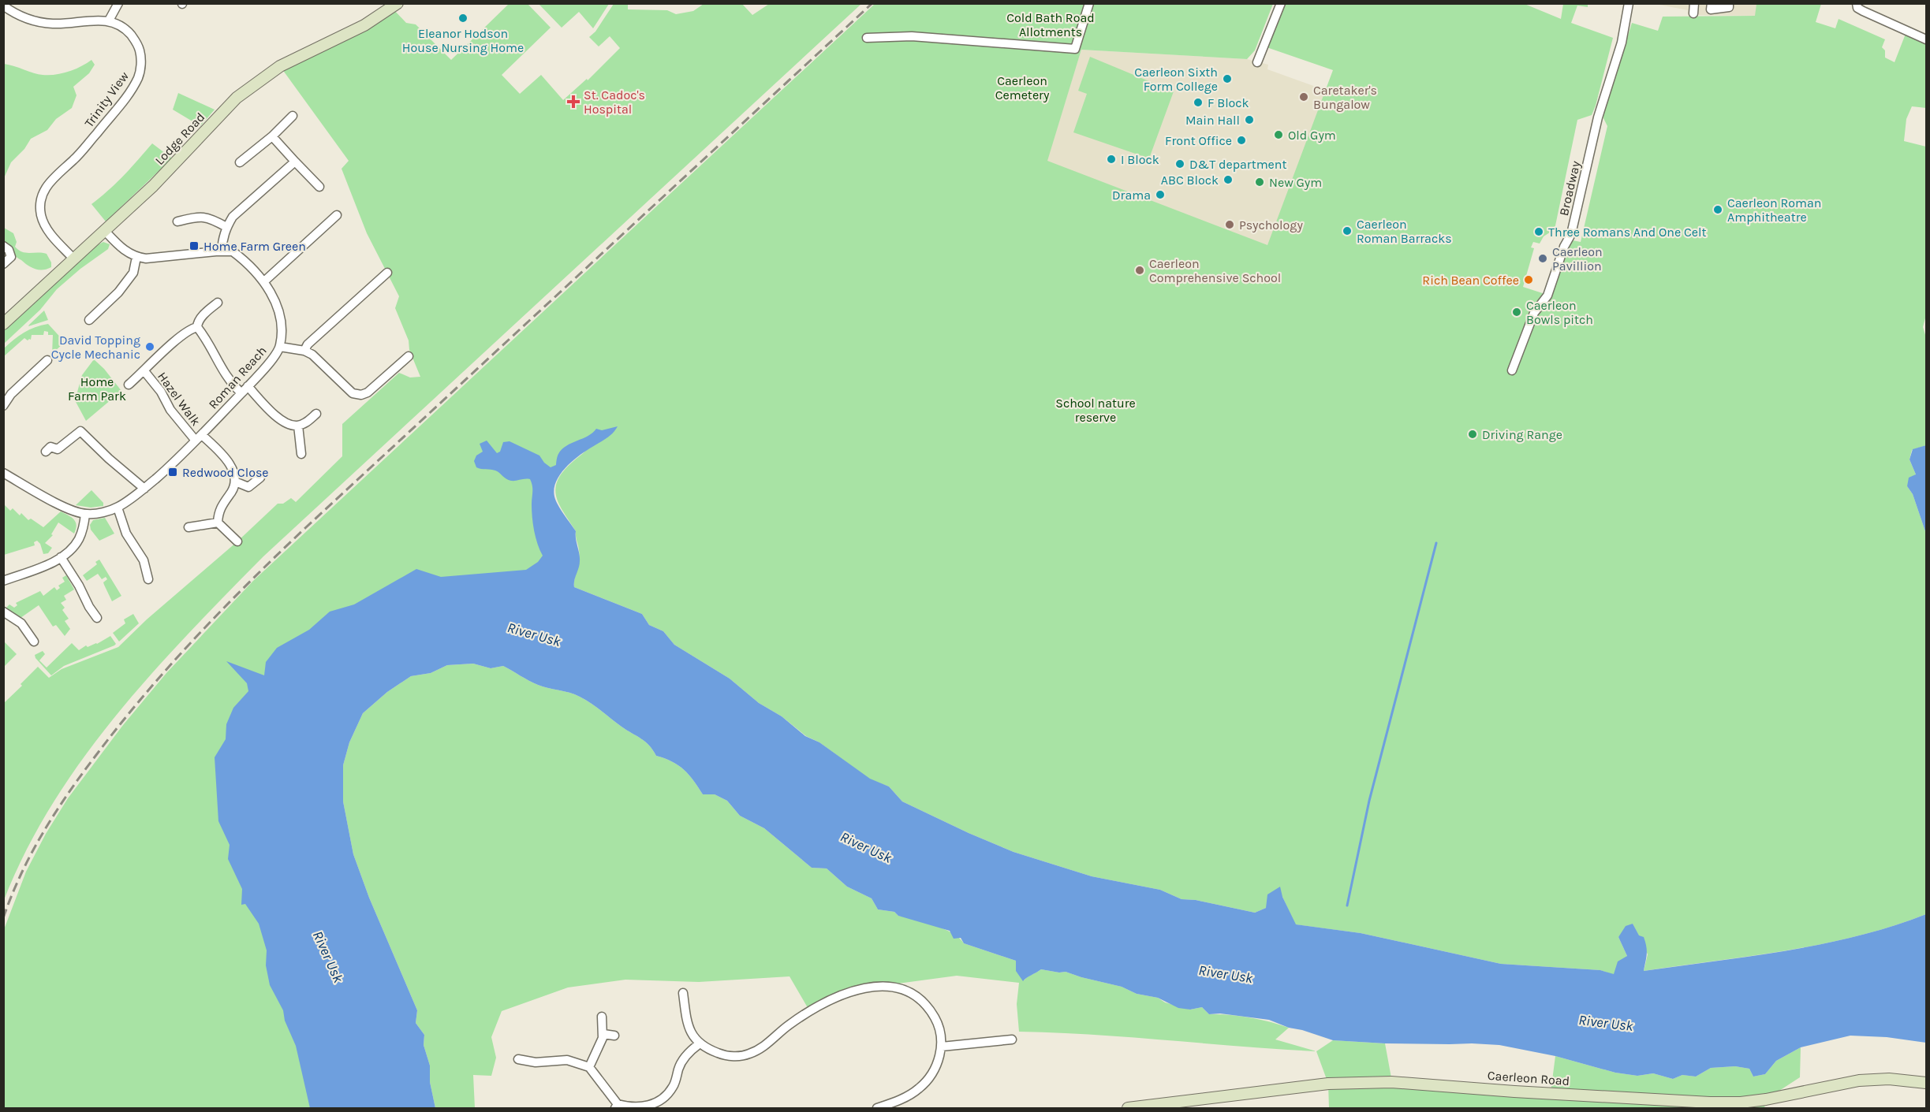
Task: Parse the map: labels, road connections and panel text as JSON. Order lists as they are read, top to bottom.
{
  "streets": {
    "main road": ["Lodge Road", "Caerleon Road"],
    "street": [
      "Trinity View",
      "Broadway",
      "Roman Reach",
      "Hazel Walk"
    ]
  },
  "crossings": [
    ["Trinity View", "Lodge Road"],
    ["Roman Reach", "Hazel Walk"]
  ],
  "water": ["River Usk"],
  "parks": [
    "Cold Bath Road Allotments",
    "Caerleon Cemetery",
    "Home Farm Park",
    "School nature reserve"
  ],
  "places": {
    "other": [
      "Eleanor Hodson House Nursing Home",
      "Caerleon Sixth Form College",
      "Caretaker's Bungalow",
      "F Block",
      "Main Hall",
      "Old Gym",
      "Front Office",
      "I Block",
      "D&T department",
      "ABC Block",
      "New Gym",
      "Drama",
      "Caerleon Roman Amphitheatre",
      "Psychology",
      "Caerleon Roman Barracks",
      "Three Romans And One Celt",
      "Caerleon Pavillion",
      "Caerleon Comprehensive School",
      "Rich Bean Coffee",
      "Caerleon Bowls pitch",
      "David Topping Cycle Mechanic",
      "Driving Range"
    ],
    "health": ["St. Cadoc's Hospital"],
    "transit": ["Home Farm Green", "Redwood Close"]
  }
}
